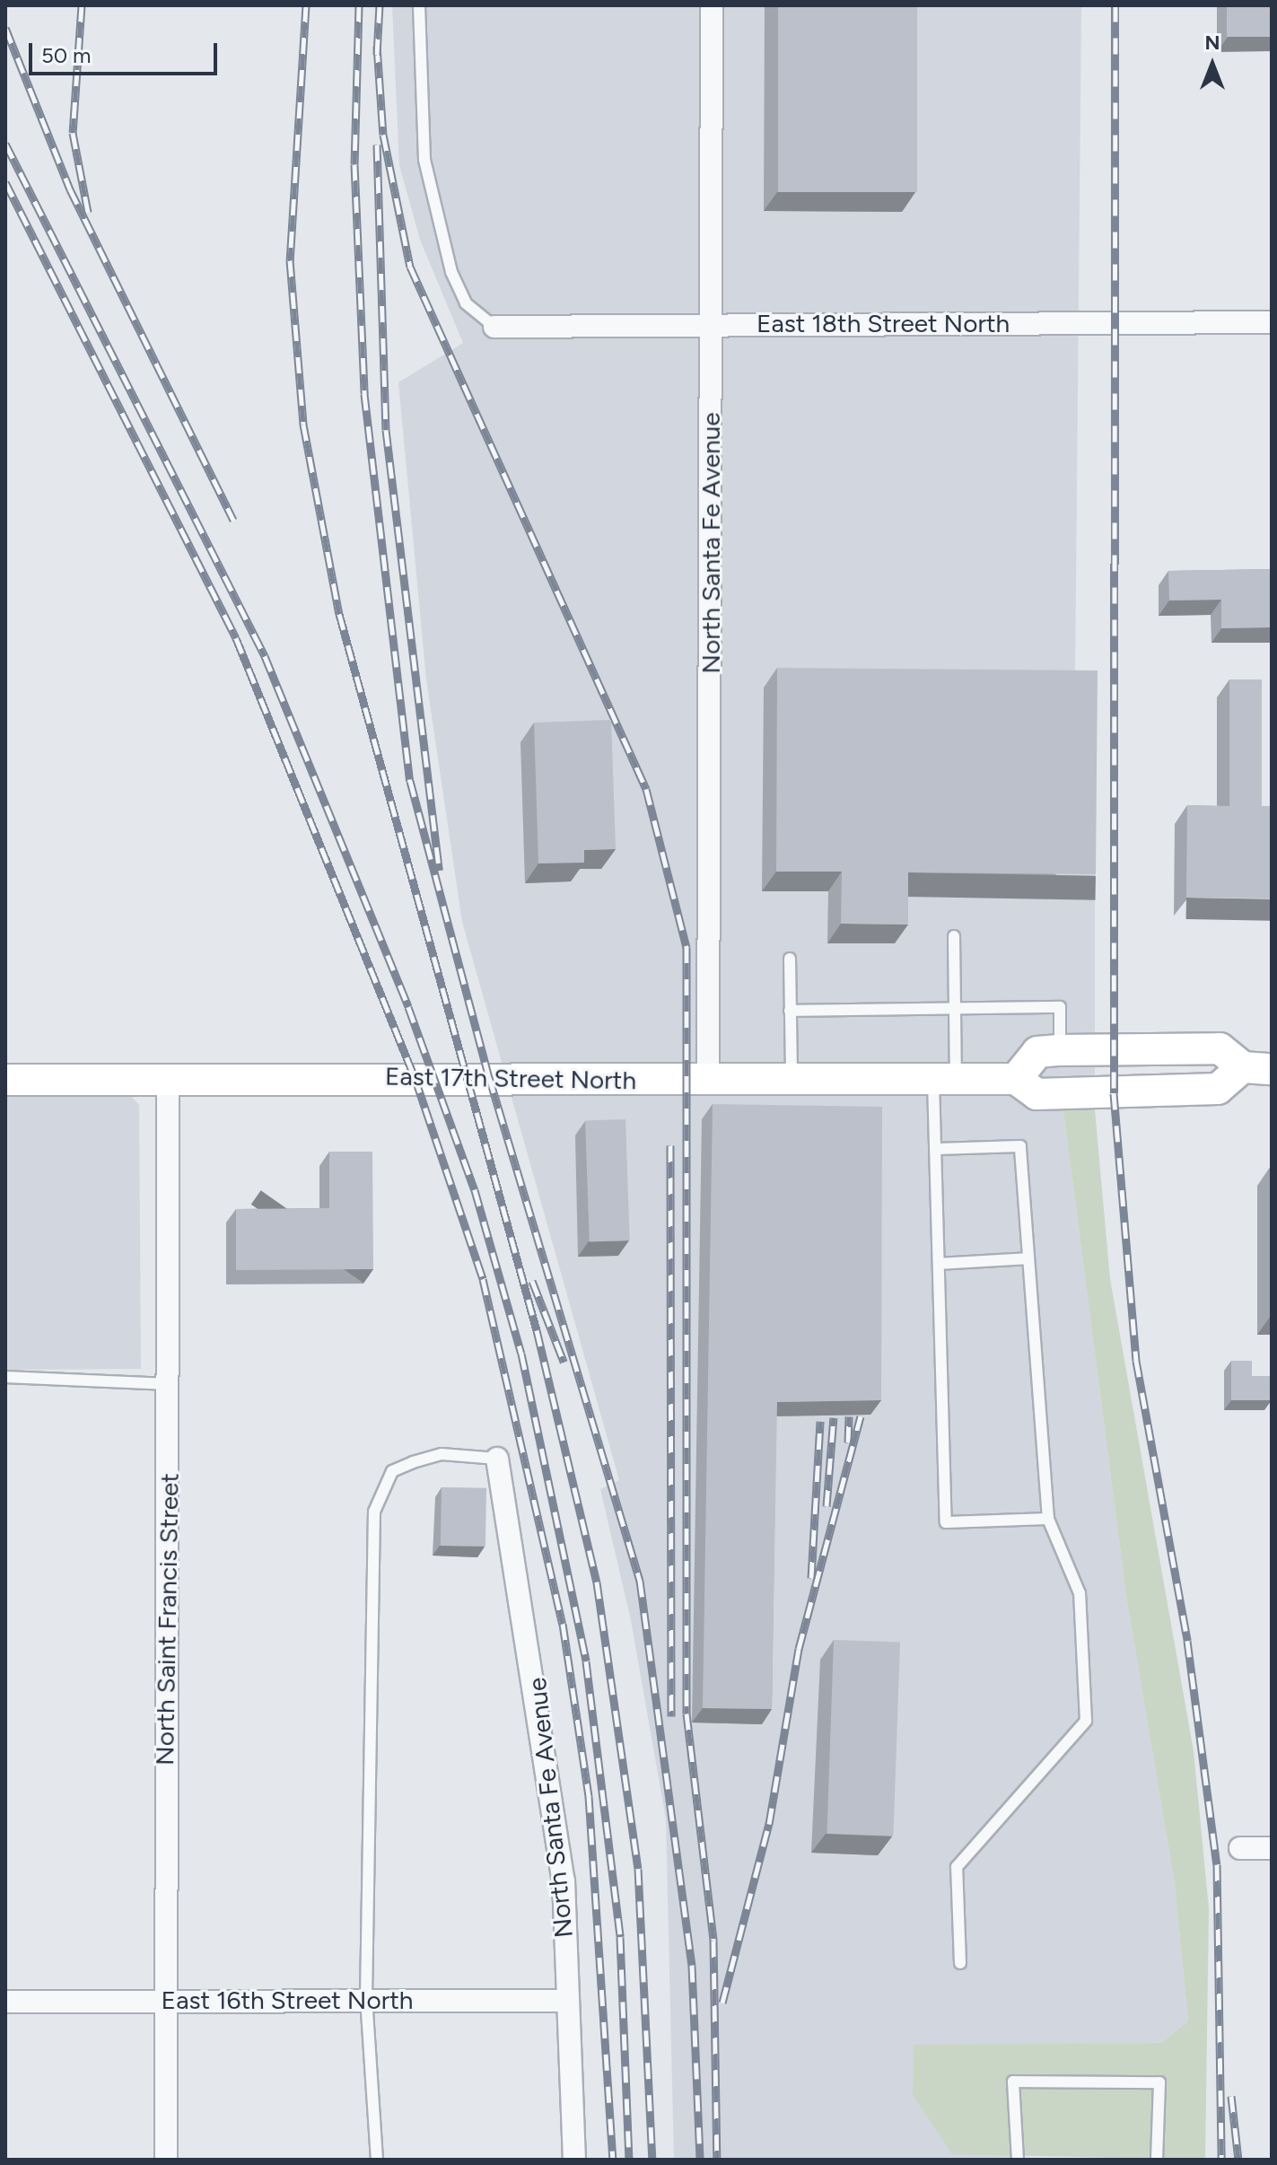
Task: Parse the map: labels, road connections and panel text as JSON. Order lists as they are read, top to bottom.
{
  "streets": {
    "street": [
      "East 18th Street North",
      "North Santa Fe Avenue",
      "East 17th Street North",
      "North Saint Francis Street",
      "East 16th Street North"
    ]
  },
  "crossings": [
    ["East 18th Street North", "North Santa Fe Avenue"],
    ["North Santa Fe Avenue", "East 17th Street North"],
    ["North Santa Fe Avenue", "East 16th Street North"],
    ["East 17th Street North", "North Saint Francis Street"],
    ["North Saint Francis Street", "East 16th Street North"]
  ],
  "scale_bar": "50 m",
  "north": "top"
}
